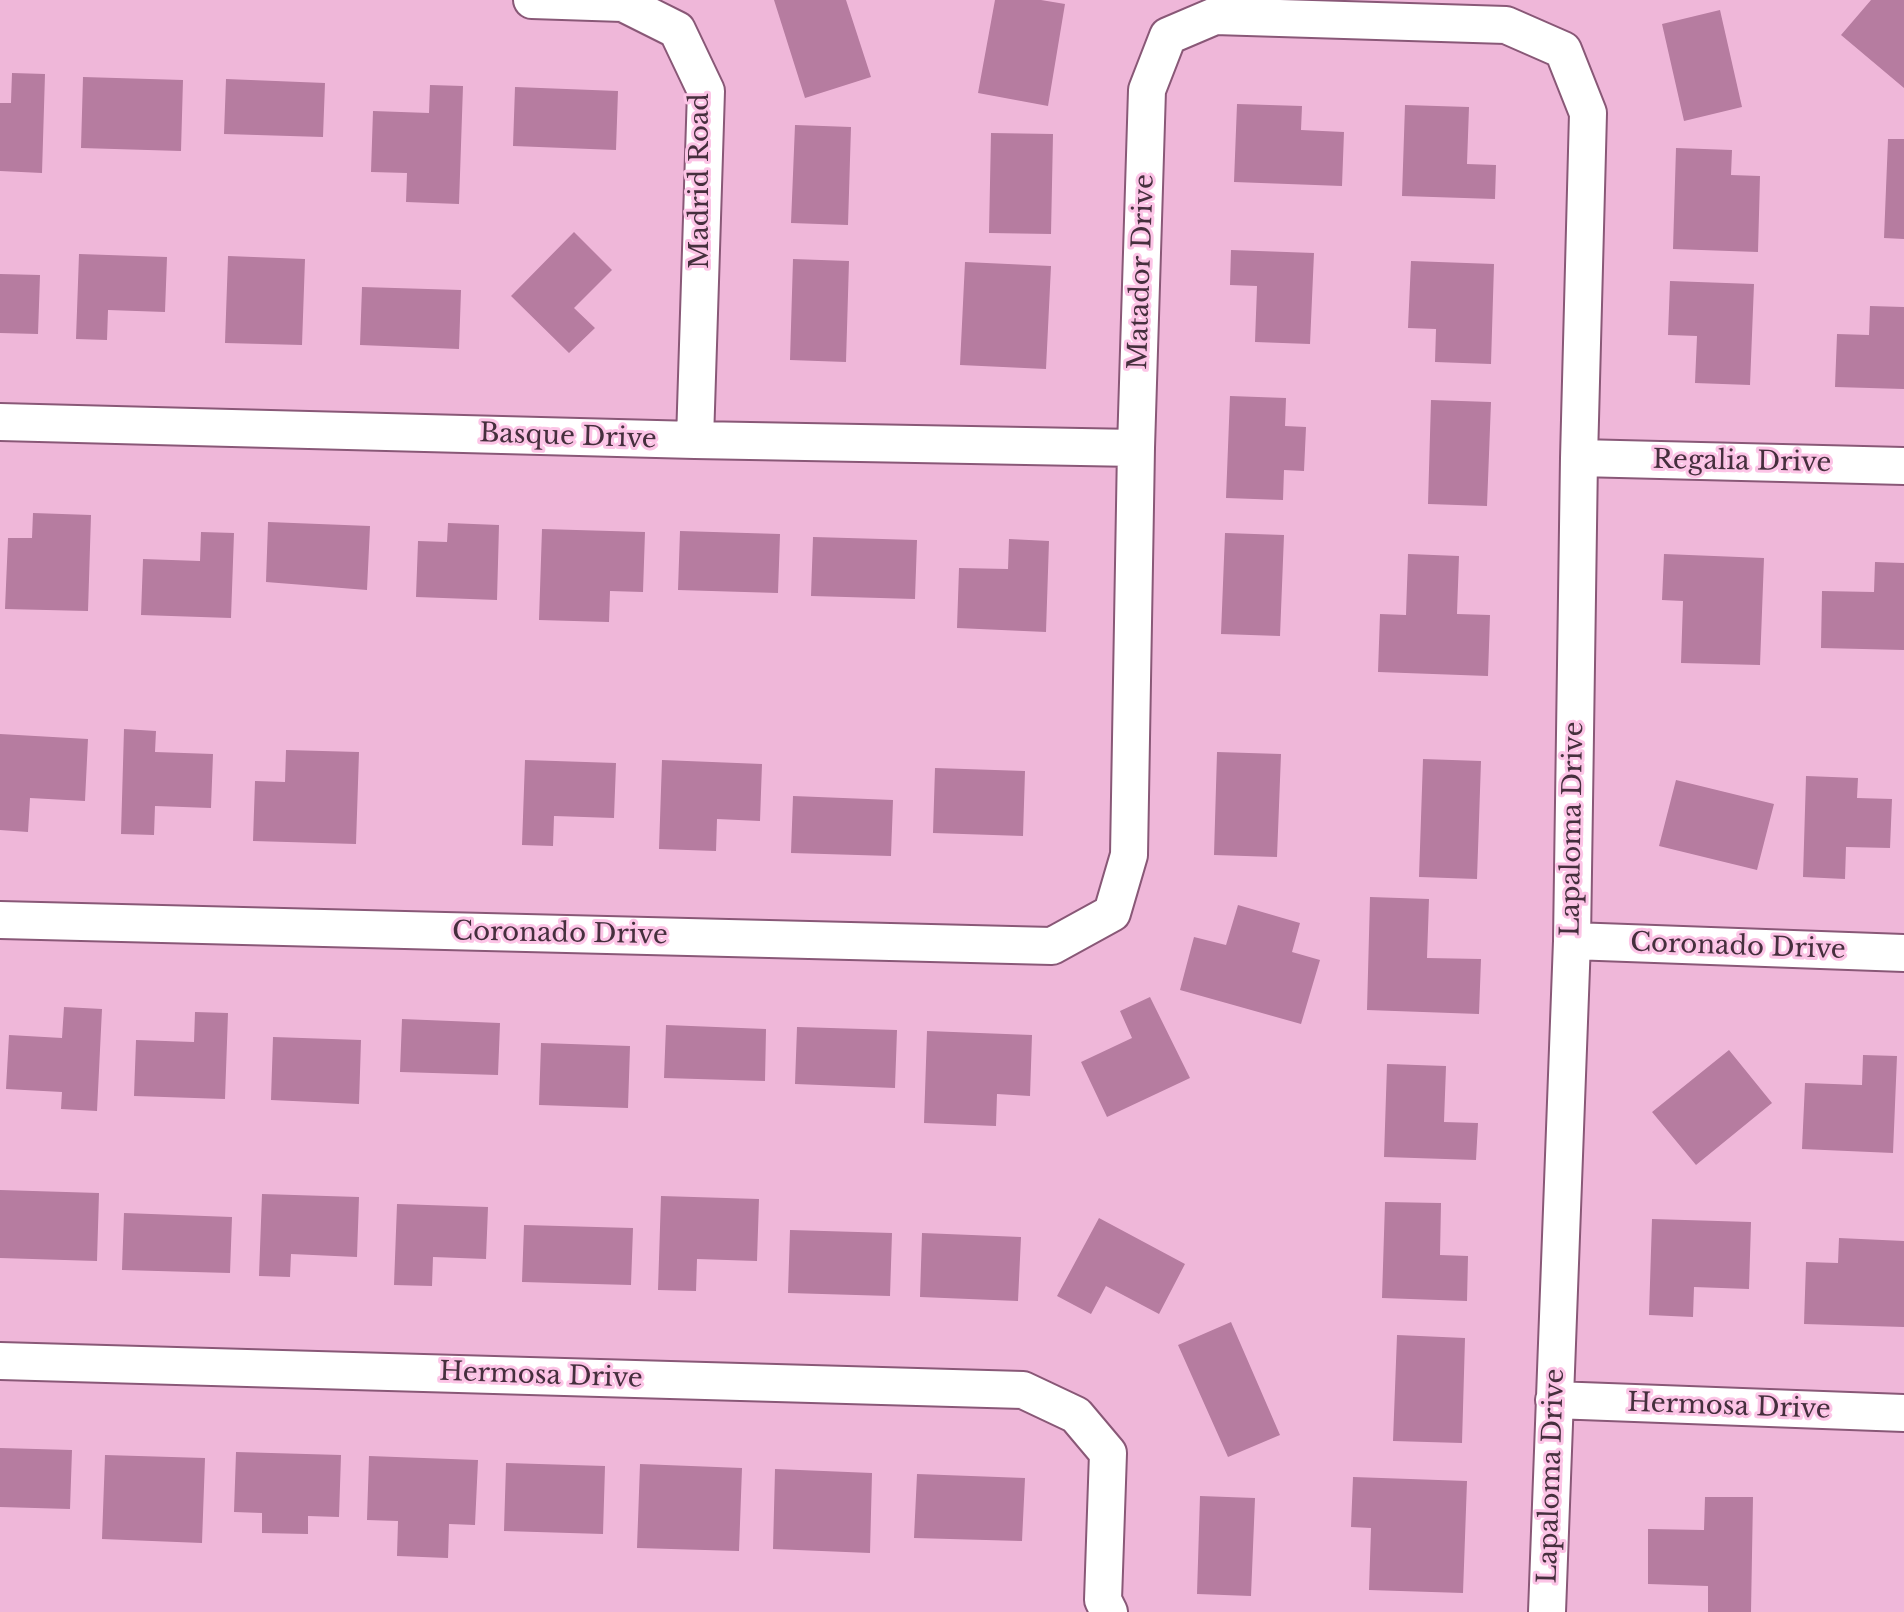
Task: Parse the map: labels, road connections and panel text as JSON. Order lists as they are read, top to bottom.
{
  "streets": {
    "street": [
      "Madrid Road",
      "Matador Drive",
      "Basque Drive",
      "Regalia Drive",
      "Lapaloma Drive",
      "Coronado Drive",
      "Hermosa Drive"
    ]
  },
  "crossings": [
    ["Madrid Road", "Basque Drive"],
    ["Matador Drive", "Basque Drive"],
    ["Matador Drive", "Lapaloma Drive"],
    ["Matador Drive", "Coronado Drive"],
    ["Regalia Drive", "Lapaloma Drive"],
    ["Lapaloma Drive", "Coronado Drive"],
    ["Lapaloma Drive", "Hermosa Drive"]
  ]
}
